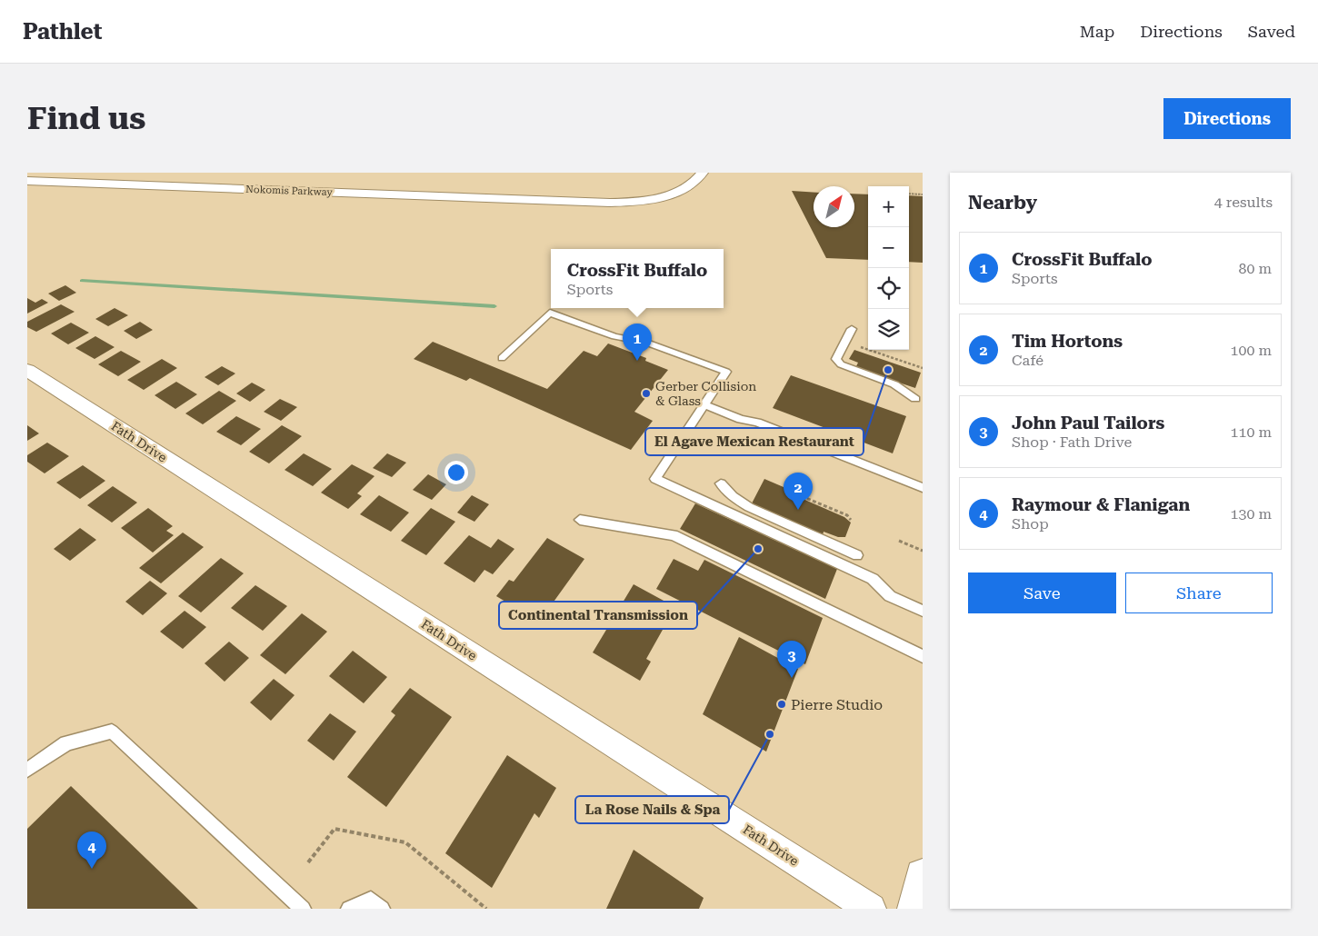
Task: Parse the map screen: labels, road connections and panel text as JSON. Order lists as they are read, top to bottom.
{
  "streets": {
    "street": ["Nokomis Parkway", "Fath Drive"]
  },
  "places": [
    "El Agave Mexican Restaurant",
    "Gerber Collision & Glass",
    "Continental Transmission",
    "Pierre Studio",
    "La Rose Nails & Spa"
  ],
  "north": "top right",
  "page": {
    "header": "Pathlet",
    "nav": ["Map", "Directions", "Saved"],
    "buttons": [
      "Directions",
      ["Save", "Share"]
    ],
    "title": "Find us",
    "heading": ["Nearby", "4 results"],
    "map_buttons": ["+", "−"],
    "list": [
      {
        "mark": "1",
        "name": "CrossFit Buffalo",
        "note": "Sports",
        "value": "80 m"
      },
      {
        "mark": "2",
        "name": "Tim Hortons",
        "note": "Café",
        "value": "100 m"
      },
      {
        "mark": "3",
        "name": "John Paul Tailors",
        "note": "Shop · Fath Drive",
        "value": "110 m"
      },
      {
        "mark": "4",
        "name": "Raymour & Flanigan",
        "note": "Shop",
        "value": "130 m"
      }
    ],
    "popup": ["CrossFit Buffalo", "Sports"],
    "pins": [
      "1",
      "2",
      "3",
      "4"
    ]
  }
}
